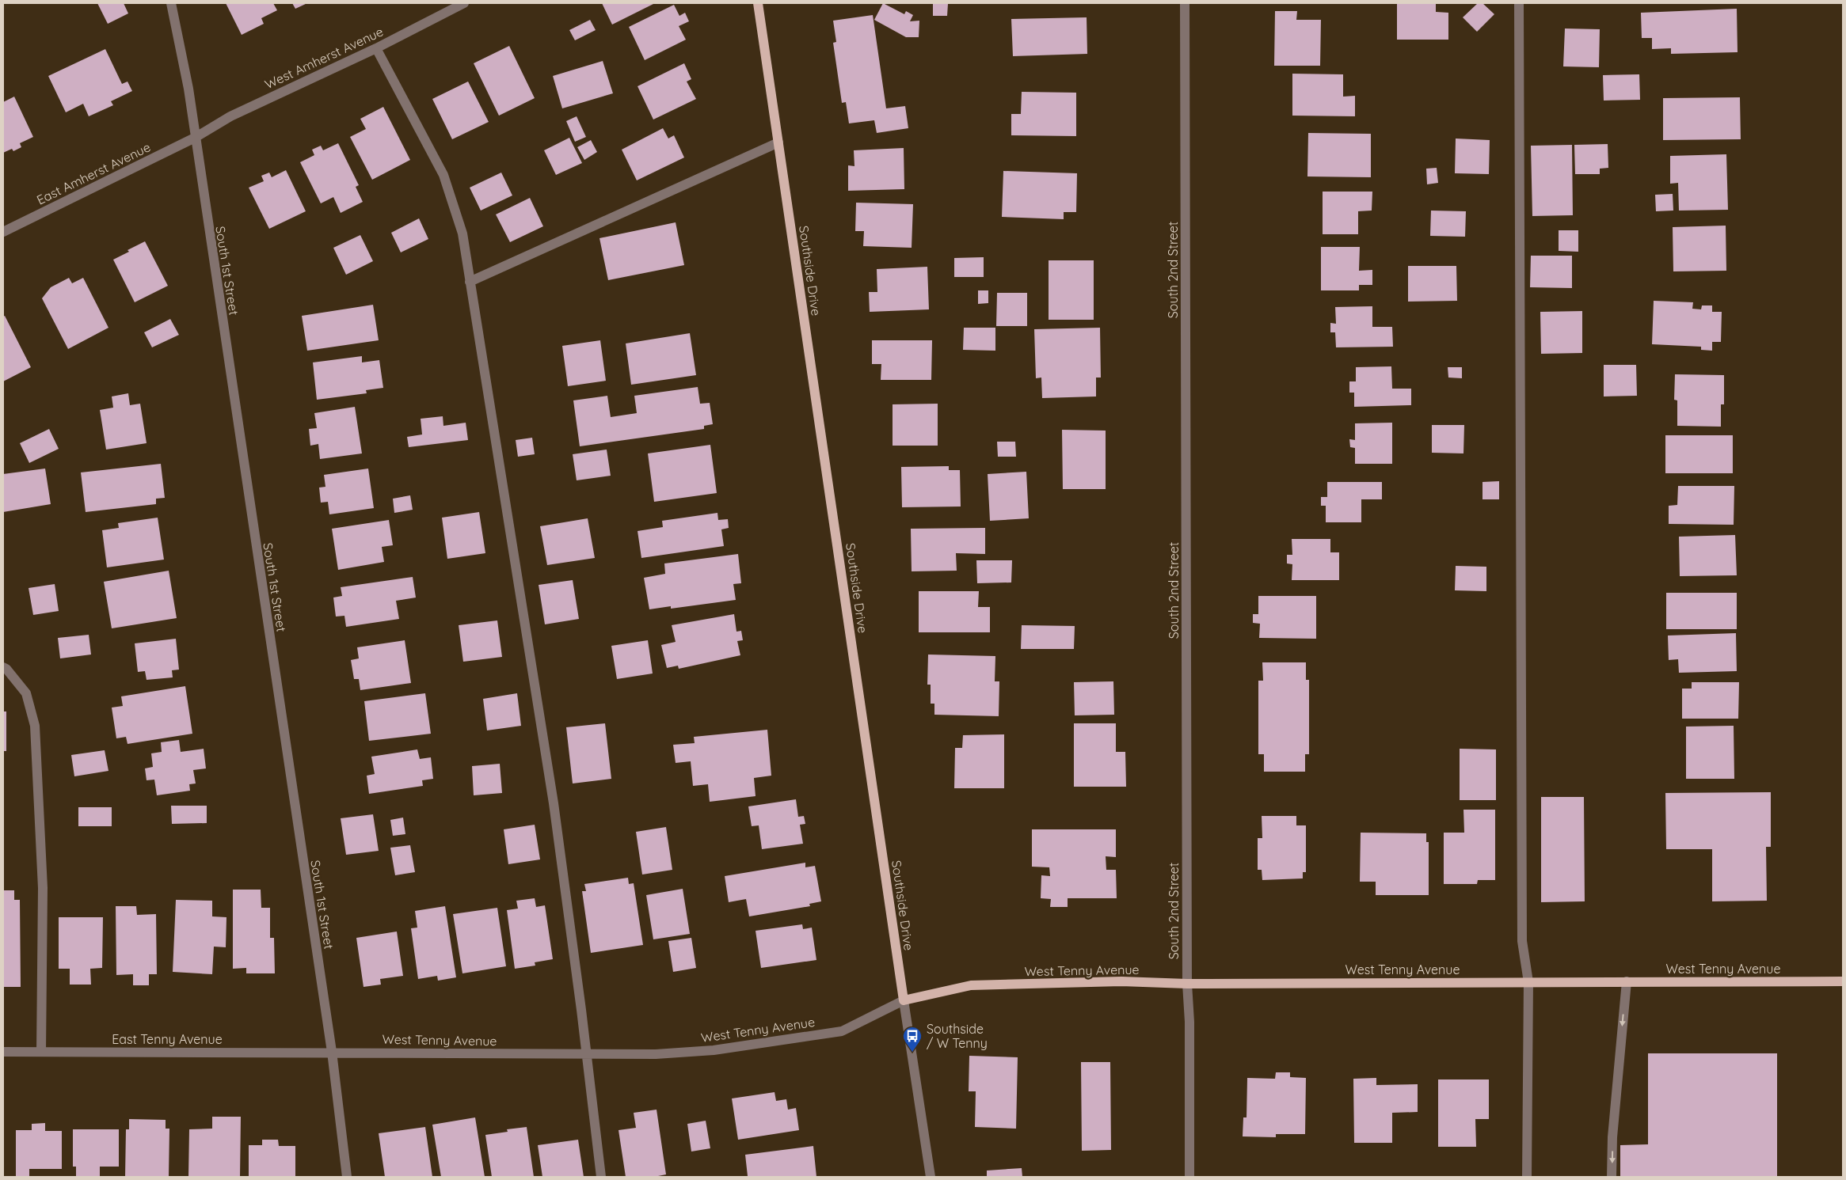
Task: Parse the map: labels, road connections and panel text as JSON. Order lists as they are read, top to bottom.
{
  "streets": {
    "main road": ["Southside Drive", "West Tenny Avenue"],
    "street": [
      "West Amherst Avenue",
      "East Amherst Avenue",
      "South 2nd Street",
      "South 1st Street",
      "East Tenny Avenue"
    ]
  },
  "crossings": [
    ["West Amherst Avenue", "East Amherst Avenue"],
    ["West Amherst Avenue", "South 1st Street"],
    ["East Amherst Avenue", "South 1st Street"],
    ["South 2nd Street", "West Tenny Avenue"],
    ["South 1st Street", "West Tenny Avenue"],
    ["South 1st Street", "East Tenny Avenue"],
    ["Southside Drive", "West Tenny Avenue"],
    ["West Tenny Avenue", "East Tenny Avenue"]
  ],
  "places": {
    "bus stop": ["Southside / W Tenny"]
  }
}
